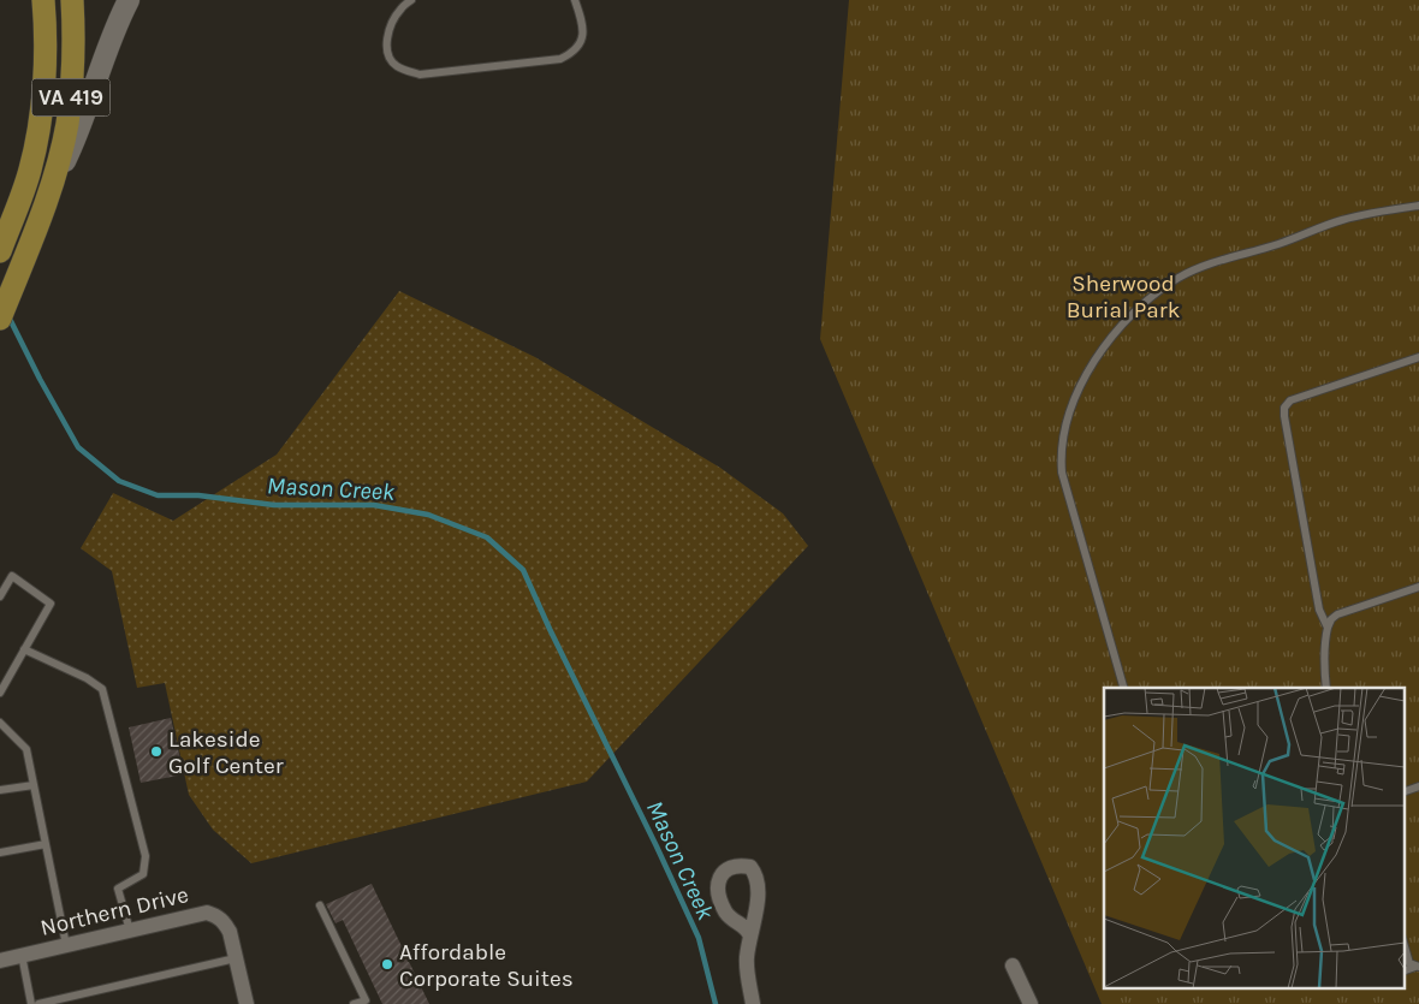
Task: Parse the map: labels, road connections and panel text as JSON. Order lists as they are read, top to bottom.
{
  "streets": {
    "main road": ["VA 419"],
    "street": ["Northern Drive"]
  },
  "water": ["Mason Creek"],
  "parks": ["Sherwood Burial Park"],
  "places": ["Lakeside Golf Center", "Affordable Corporate Suites"]
}
